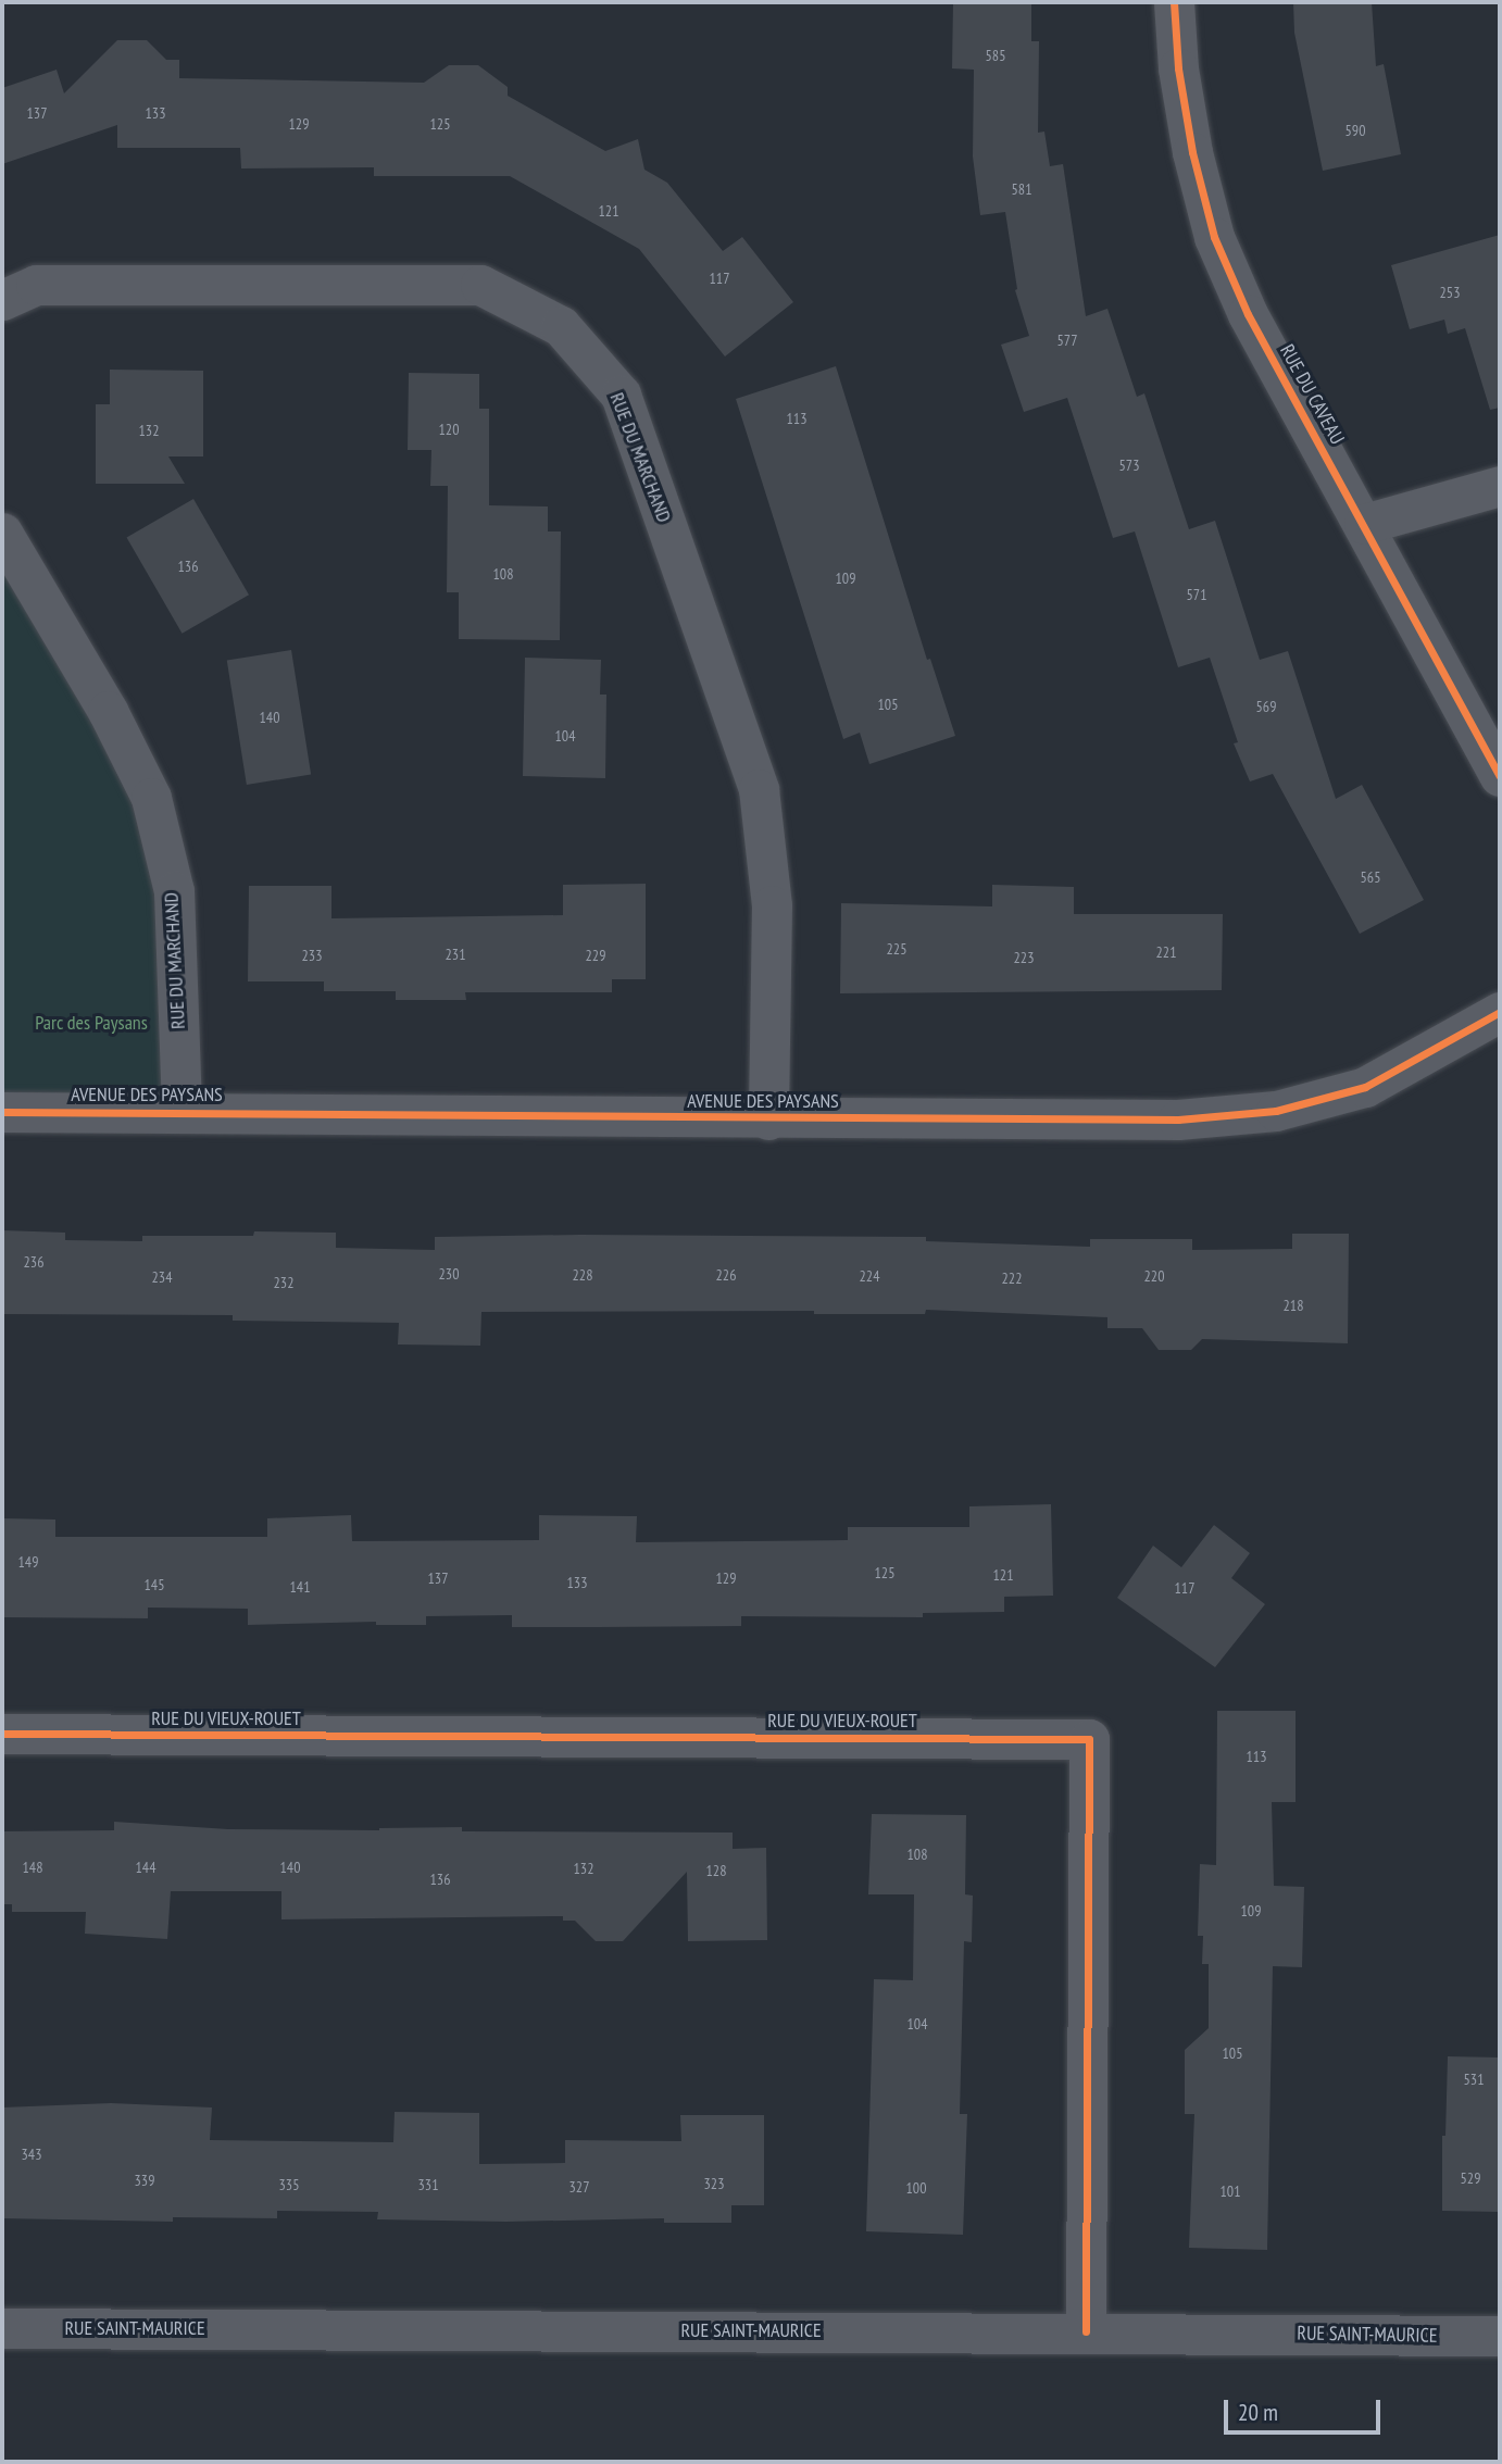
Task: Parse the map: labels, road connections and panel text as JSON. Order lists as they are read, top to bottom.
{
  "streets": {
    "street": [
      "RUE DU CAVEAU",
      "RUE DU MARCHAND",
      "AVENUE DES PAYSANS",
      "RUE DU VIEUX-ROUET",
      "RUE SAINT-MAURICE"
    ]
  },
  "crossings": [
    ["RUE DU MARCHAND", "AVENUE DES PAYSANS"],
    ["RUE DU VIEUX-ROUET", "RUE SAINT-MAURICE"]
  ],
  "parks": ["Parc des Paysans"],
  "house_numbers": [
    "585",
    "137",
    "133",
    "129",
    "125",
    "590",
    "581",
    "121",
    "117",
    "253",
    "577",
    "113",
    "120",
    "132",
    "573",
    "136",
    "108",
    "109",
    "571",
    "105",
    "569",
    "140",
    "104",
    "565",
    "225",
    "221",
    "231",
    "233",
    "229",
    "223",
    "236",
    "230",
    "228",
    "226",
    "224",
    "220",
    "234",
    "222",
    "232",
    "218",
    "149",
    "125",
    "121",
    "137",
    "129",
    "133",
    "145",
    "141",
    "117",
    "113",
    "108",
    "148",
    "144",
    "140",
    "132",
    "128",
    "136",
    "109",
    "104",
    "105",
    "531",
    "343",
    "529",
    "339",
    "323",
    "335",
    "331",
    "327",
    "100",
    "101"
  ],
  "scale_bar": "20 m"
}
